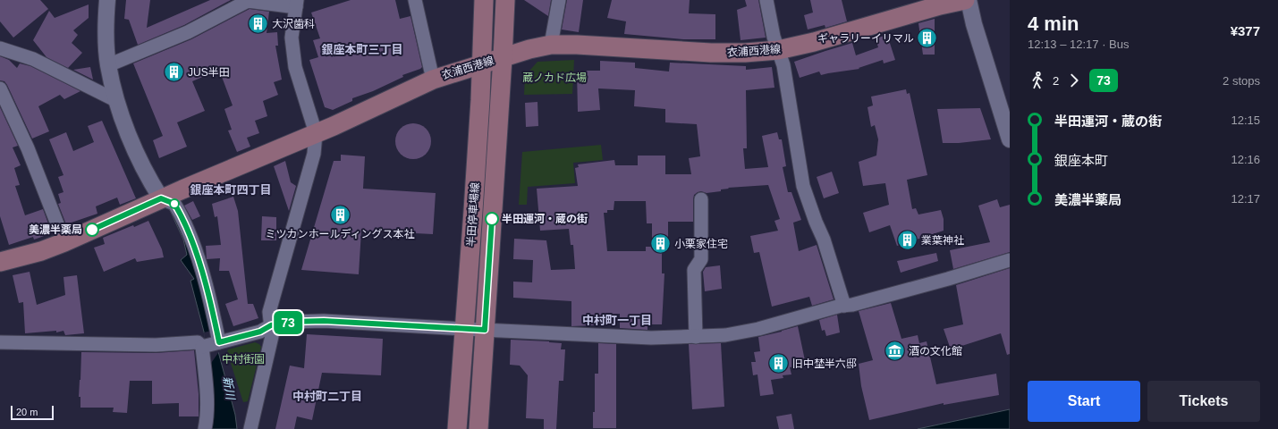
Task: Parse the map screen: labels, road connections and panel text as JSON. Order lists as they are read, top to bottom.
{
  "streets": {
    "main road": ["衣浦西港線", "半田停車場線"]
  },
  "crossings": [
    ["衣浦西港線", "半田停車場線"]
  ],
  "districts": [
    "銀座本町三丁目",
    "銀座本町四丁目",
    "中村町一丁目",
    "中村町二丁目"
  ],
  "water": ["新川"],
  "parks": ["蔵ノカド広場", "中村街園"],
  "places": {
    "building": [
      "大沢歯科",
      "ギャラリーイリマル",
      "JUS半田",
      "ミツカンホールディングス本社",
      "業葉神社",
      "小栗家住宅",
      "旧中埜半六邸"
    ],
    "other": ["半田運河・蔵の街", "美濃半薬局"],
    "museum": ["酒の文化館"]
  },
  "lines": ["bus line 73"],
  "scale_bar": "20 m",
  "page": {
    "on_map": "73",
    "heading": ["4 min", "12:13 – 12:17 · Bus", "¥377"],
    "legs": ["2", "73", "2 stops"],
    "list": [
      {
        "name": "半田運河・蔵の街",
        "value": "12:15"
      },
      {
        "name": "銀座本町",
        "value": "12:16"
      },
      {
        "name": "美濃半薬局",
        "value": "12:17"
      }
    ],
    "buttons": ["Start", "Tickets"],
    "scale": "20 m"
  }
}
